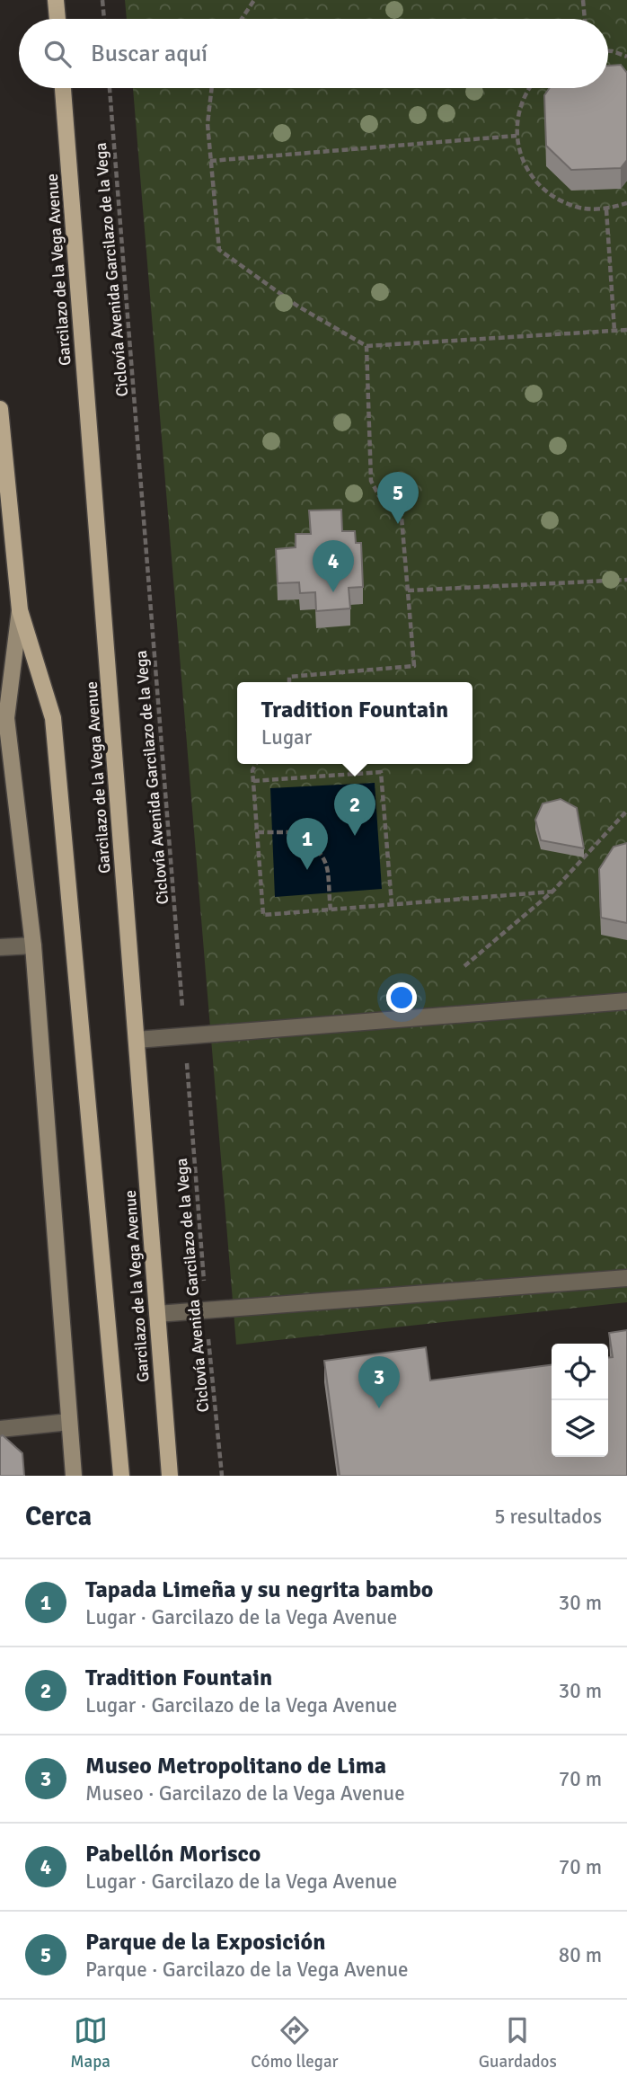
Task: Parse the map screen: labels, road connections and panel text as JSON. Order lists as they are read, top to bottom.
{
  "streets": {
    "main road": ["Garcilazo de la Vega Avenue"],
    "path": ["Ciclovía Avenida Garcilazo de la Vega"]
  },
  "page": {
    "search": "Buscar aquí",
    "pins": [
      "5",
      "4",
      "2",
      "1",
      "3"
    ],
    "popup": ["Tradition Fountain", "Lugar"],
    "heading": ["Cerca", "5 resultados"],
    "list": [
      {
        "mark": "1",
        "name": "Tapada Limeña y su negrita bambo",
        "note": "Lugar · Garcilazo de la Vega Avenue",
        "value": "30 m"
      },
      {
        "mark": "2",
        "name": "Tradition Fountain",
        "note": "Lugar · Garcilazo de la Vega Avenue",
        "value": "30 m"
      },
      {
        "mark": "3",
        "name": "Museo Metropolitano de Lima",
        "note": "Museo · Garcilazo de la Vega Avenue",
        "value": "70 m"
      },
      {
        "mark": "4",
        "name": "Pabellón Morisco",
        "note": "Lugar · Garcilazo de la Vega Avenue",
        "value": "70 m"
      },
      {
        "mark": "5",
        "name": "Parque de la Exposición",
        "note": "Parque · Garcilazo de la Vega Avenue",
        "value": "80 m"
      }
    ],
    "nav": ["Mapa", "Cómo llegar", "Guardados"]
  }
}
